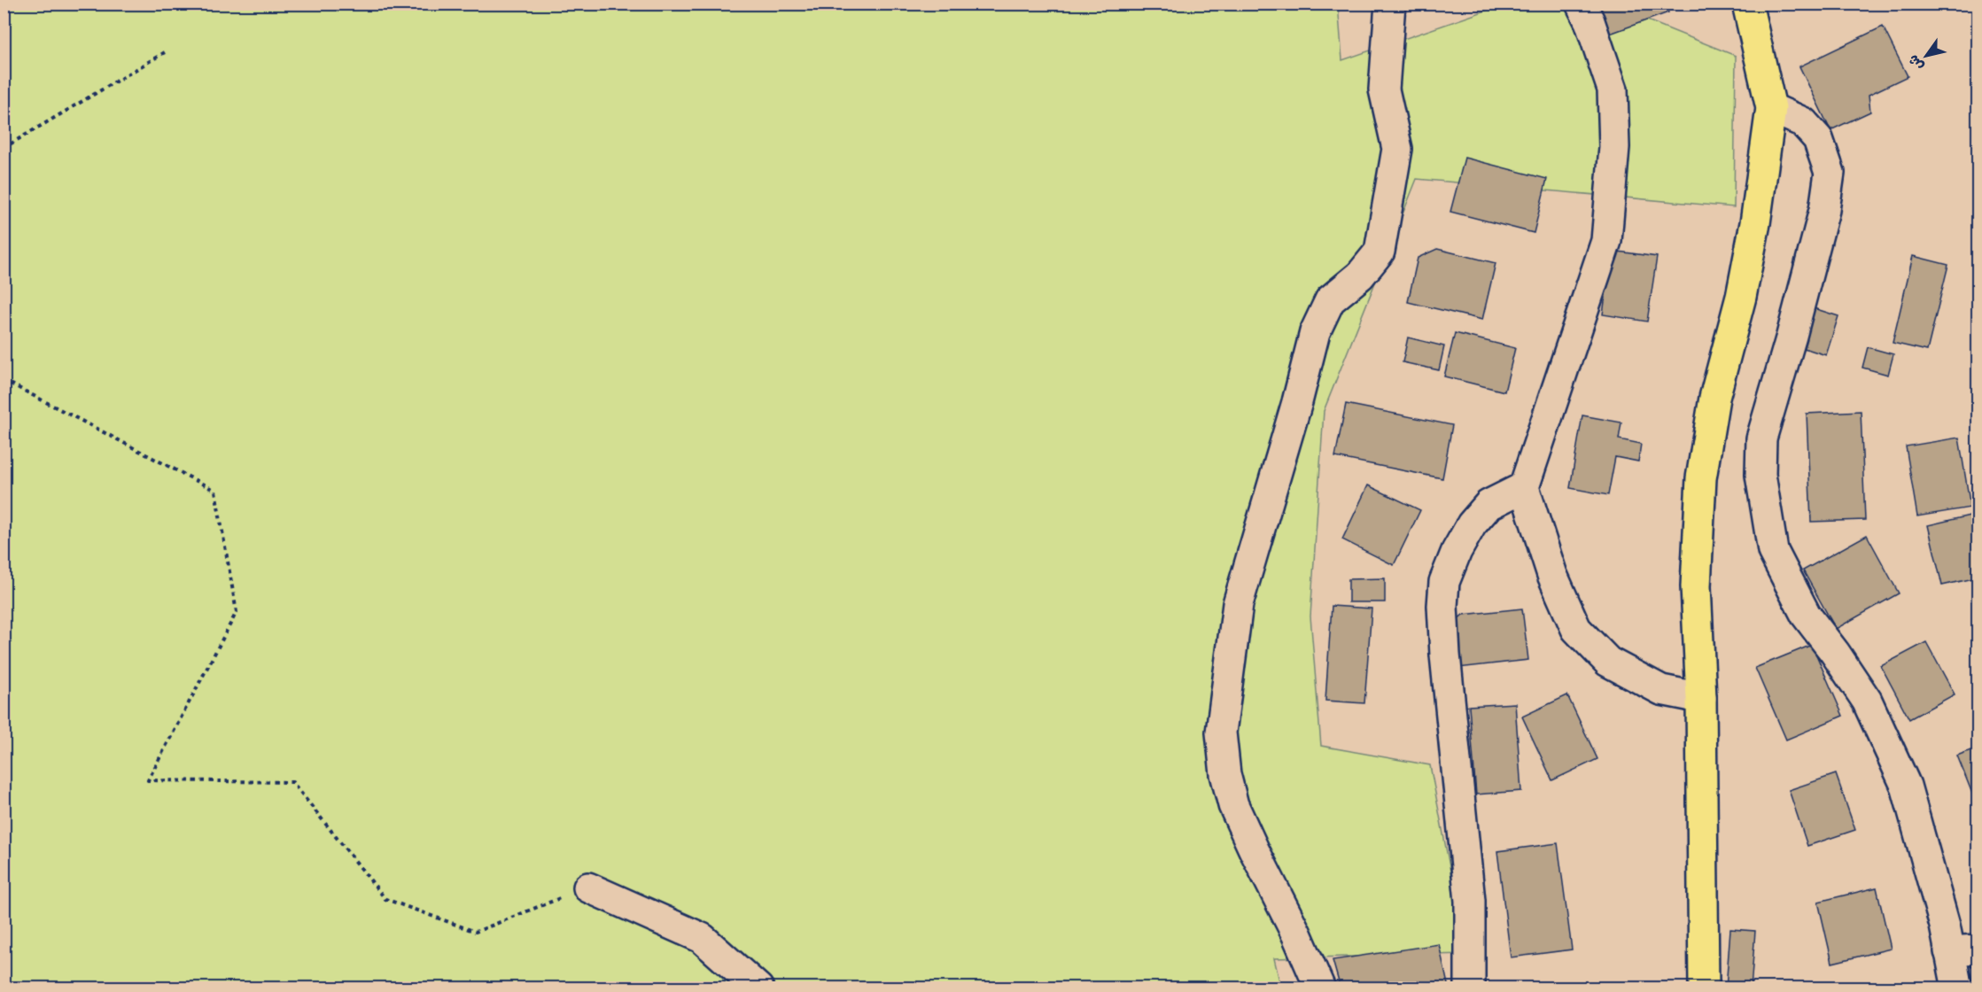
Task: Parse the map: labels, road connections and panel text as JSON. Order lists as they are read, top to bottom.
{
  "north": "bottom left"
}
